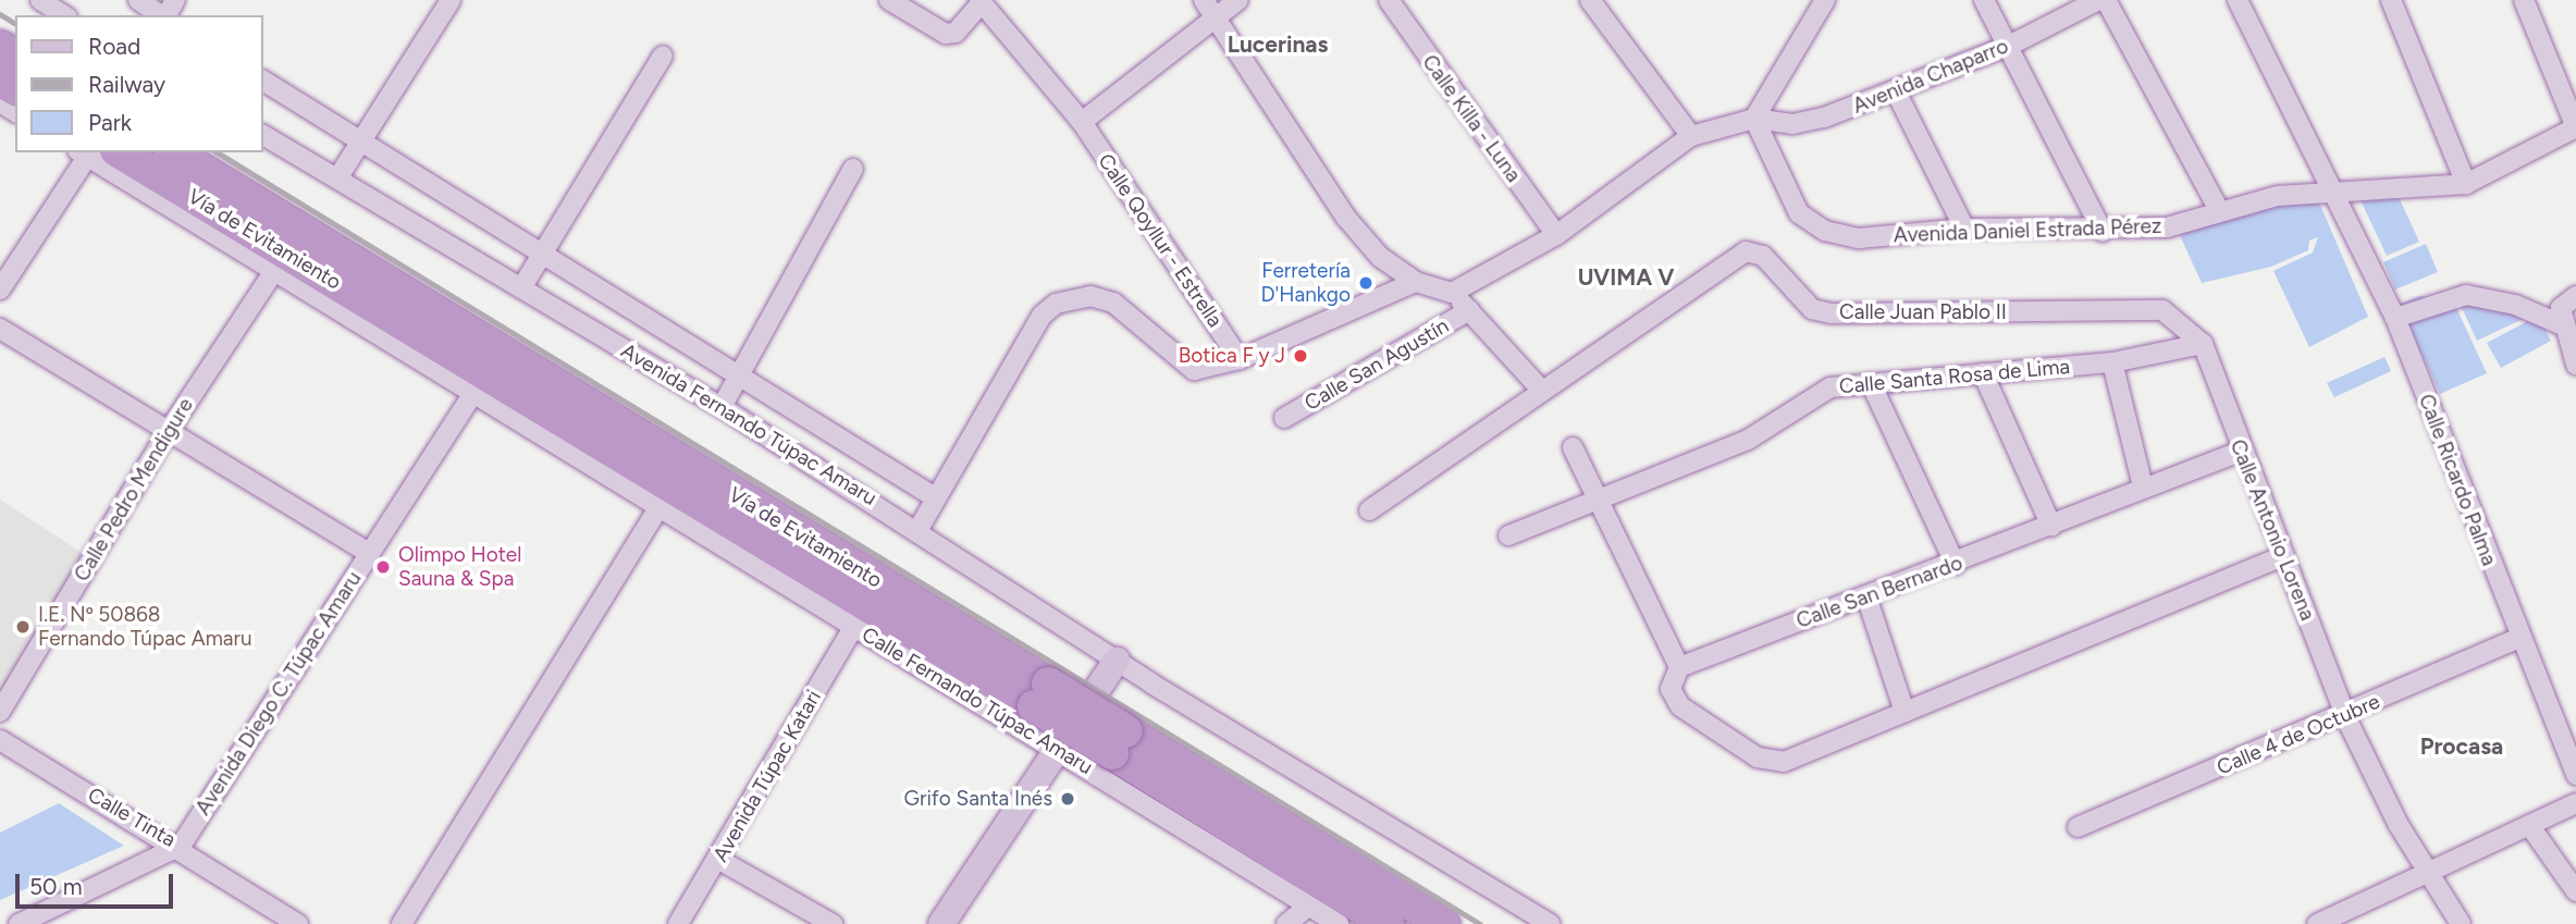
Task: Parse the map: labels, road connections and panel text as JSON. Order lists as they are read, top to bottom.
{
  "streets": {
    "highway": ["Vía de Evitamiento"],
    "street": [
      "Avenida Chaparro",
      "Calle Killa - Luna",
      "Avenida Daniel Estrada Pérez",
      "Calle Qoyllur - Estrella",
      "Calle Juan Pablo II",
      "Calle San Agustín",
      "Calle Santa Rosa de Lima",
      "Avenida Fernando Túpac Amaru",
      "Calle Ricardo Palma",
      "Calle Pedro Mendigure",
      "Calle Antonio Lorena",
      "Calle San Bernardo",
      "Avenida Diego C. Túpac Amaru",
      "Calle Fernando Túpac Amaru",
      "Calle 4 de Octubre",
      "Avenida Túpac Katari",
      "Calle Tinta"
    ]
  },
  "crossings": [
    ["Avenida Chaparro", "Avenida Daniel Estrada Pérez"],
    ["Avenida Daniel Estrada Pérez", "Calle Ricardo Palma"],
    ["Vía de Evitamiento", "Calle Fernando Túpac Amaru"],
    ["Calle Juan Pablo II", "Calle Santa Rosa de Lima"],
    ["Calle Juan Pablo II", "Calle Antonio Lorena"],
    ["Calle Santa Rosa de Lima", "Calle Antonio Lorena"],
    ["Calle Ricardo Palma", "Calle 4 de Octubre"],
    ["Calle Pedro Mendigure", "Calle Fernando Túpac Amaru"],
    ["Calle Antonio Lorena", "Calle San Bernardo"],
    ["Calle Antonio Lorena", "Calle 4 de Octubre"],
    ["Avenida Diego C. Túpac Amaru", "Calle Fernando Túpac Amaru"],
    ["Avenida Diego C. Túpac Amaru", "Calle Tinta"],
    ["Calle Fernando Túpac Amaru", "Avenida Túpac Katari"]
  ],
  "districts": ["Lucerinas", "UVIMA V", "Procasa"],
  "places": [
    "Ferretería D'Hankgo",
    "Botica F y J",
    "Olimpo Hotel Sauna & Spa",
    "I.E. Nº 50868 Fernando Túpac Amaru",
    "Grifo Santa Inés"
  ],
  "legend": ["Road", "Railway", "Park"],
  "scale_bar": "50 m"
}
